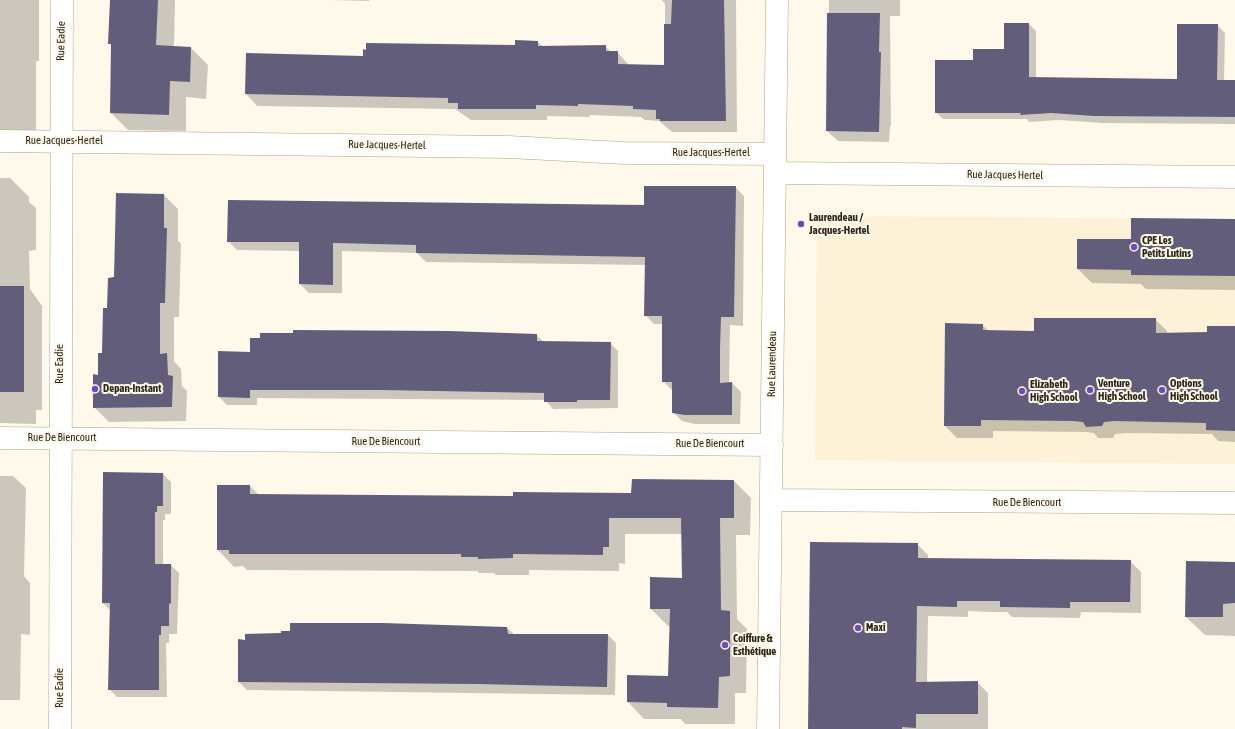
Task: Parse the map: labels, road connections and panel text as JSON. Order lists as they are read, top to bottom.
{
  "streets": {
    "street": [
      "Rue Eadie",
      "Rue Jacques-Hertel",
      "Rue Jacques Hertel",
      "Rue Laurendeau",
      "Rue De Biencourt"
    ]
  },
  "crossings": [
    ["Rue Eadie", "Rue Jacques-Hertel"],
    ["Rue Eadie", "Rue De Biencourt"],
    ["Rue Jacques-Hertel", "Rue Jacques Hertel"],
    ["Rue Jacques-Hertel", "Rue Laurendeau"],
    ["Rue Jacques Hertel", "Rue Laurendeau"],
    ["Rue Laurendeau", "Rue De Biencourt"]
  ],
  "places": [
    "Laurendeau / Jacques-Hertel",
    "CPE Les Petits Lutins",
    "Depan-Instant",
    "Venture High School",
    "Options High School",
    "Elizabeth High School",
    "Maxi",
    "Coiffure & Esthétique"
  ]
}
